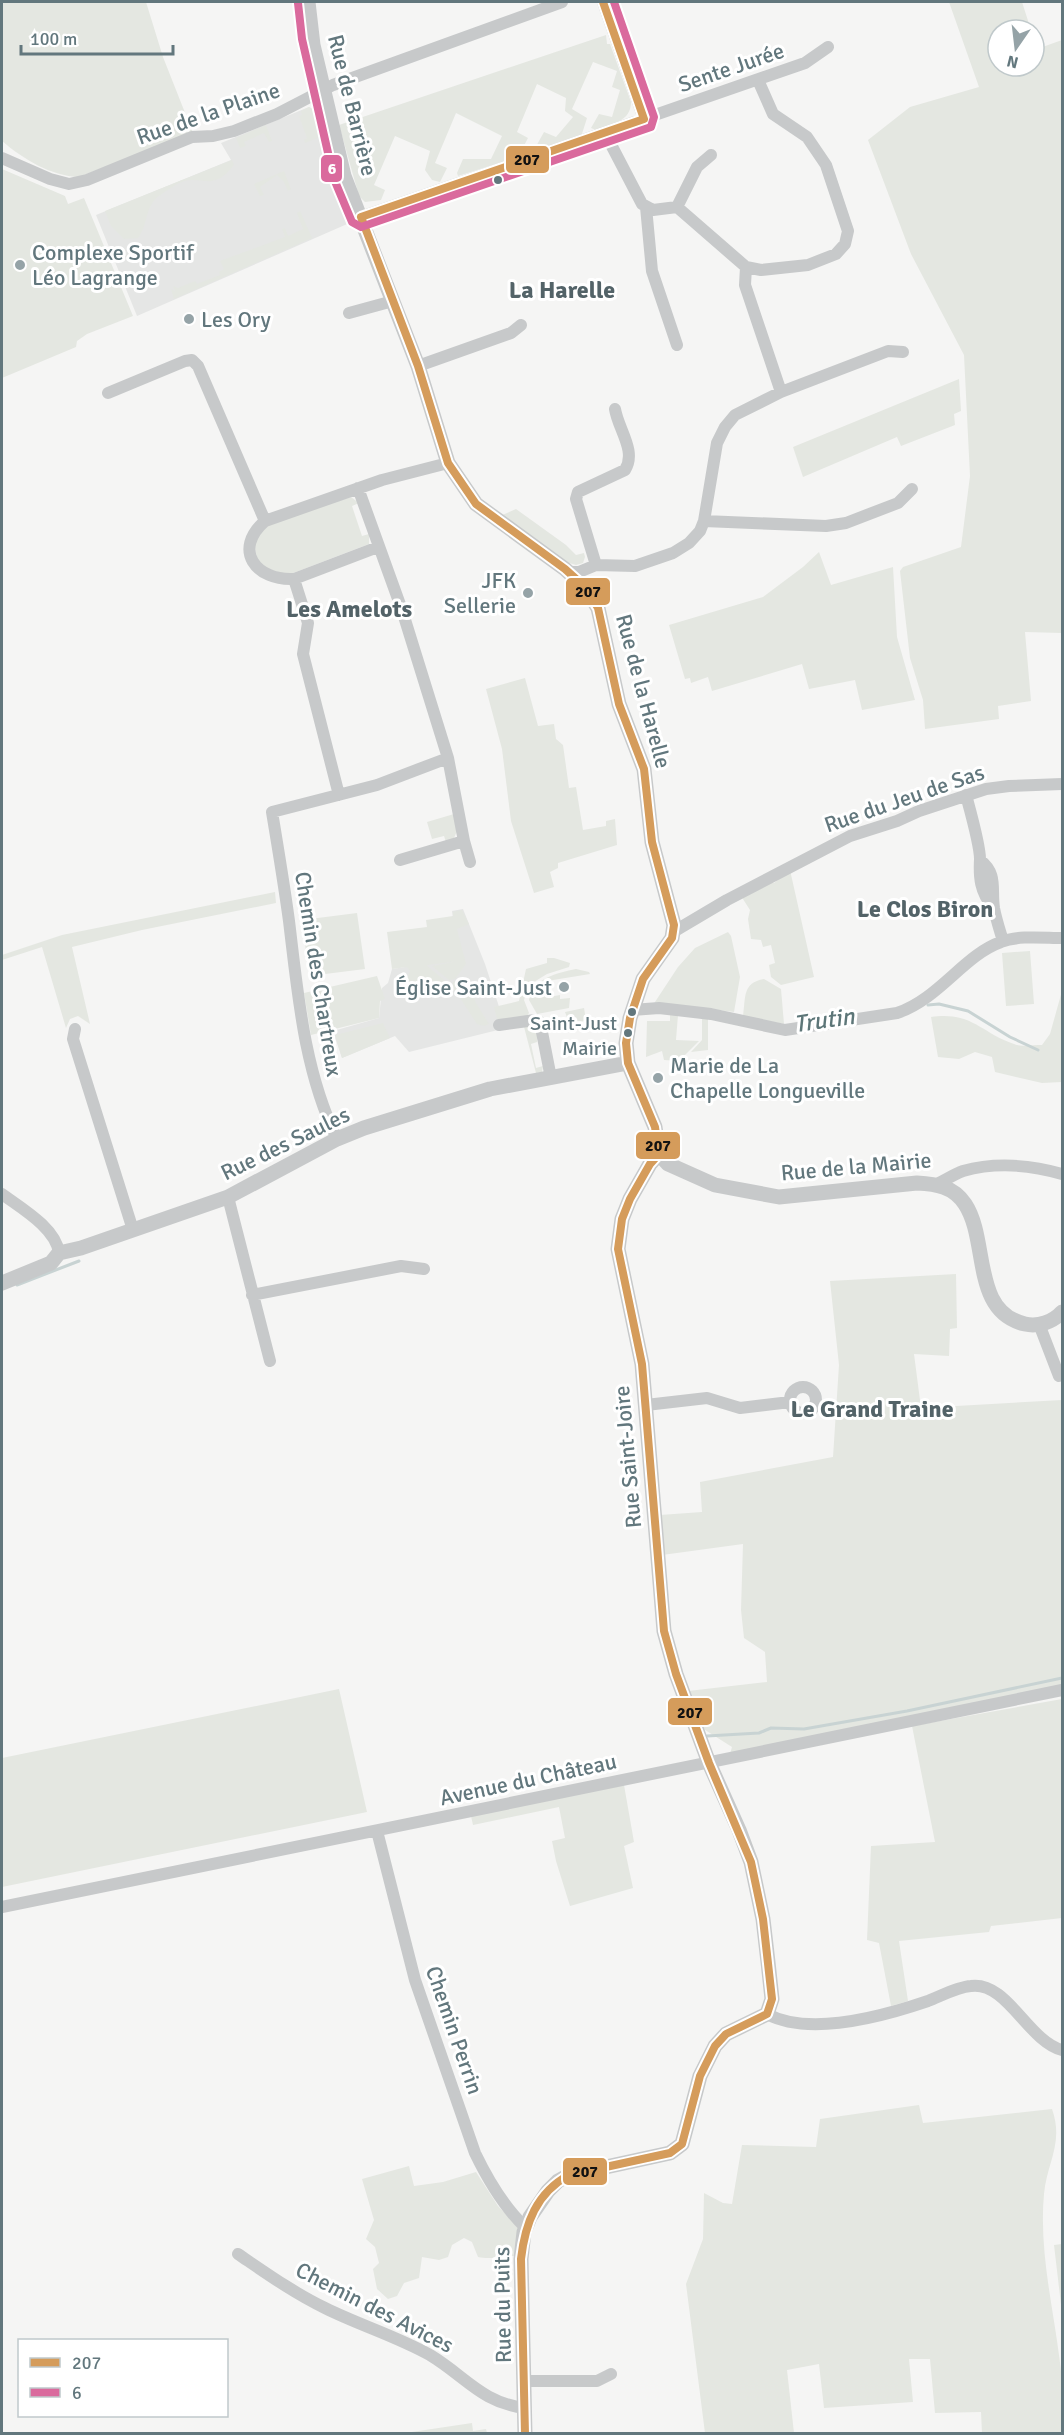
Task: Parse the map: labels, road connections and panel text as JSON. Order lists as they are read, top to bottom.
{
  "streets": {
    "street": [
      "Sente Jurée",
      "Rue de Barrière",
      "Rue de la Plaine",
      "Rue de la Harelle",
      "Rue du Jeu de Sas",
      "Chemin des Chartreux",
      "Rue des Saules",
      "Rue de la Mairie",
      "Rue Saint-Joire",
      "Avenue du Château",
      "Chemin Perrin",
      "Rue du Puits",
      "Chemin des Avices"
    ]
  },
  "crossings": [
    ["Sente Jurée", "Rue de Barrière"],
    ["Sente Jurée", "Rue de la Harelle"],
    ["Rue de Barrière", "Rue de la Plaine"],
    ["Rue de Barrière", "Rue de la Harelle"],
    ["Rue de la Harelle", "Rue du Jeu de Sas"],
    ["Chemin des Chartreux", "Rue des Saules"],
    ["Rue de la Mairie", "Rue Saint-Joire"],
    ["Rue Saint-Joire", "Avenue du Château"],
    ["Avenue du Château", "Chemin Perrin"],
    ["Chemin Perrin", "Rue du Puits"],
    ["Rue du Puits", "Chemin des Avices"]
  ],
  "districts": [
    "La Harelle",
    "Les Amelots",
    "Le Clos Biron",
    "Le Grand Traine"
  ],
  "water": ["Trutin"],
  "places": [
    "Complexe Sportif Léo Lagrange",
    "Les Ory",
    "JFK Sellerie",
    "Église Saint-Just",
    "Saint-Just Mairie",
    "Marie de La Chapelle Longueville"
  ],
  "lines": ["transit line 207", "transit line 6"],
  "legend": ["207", "6"],
  "scale_bar": "100 m",
  "north": "bottom"
}
